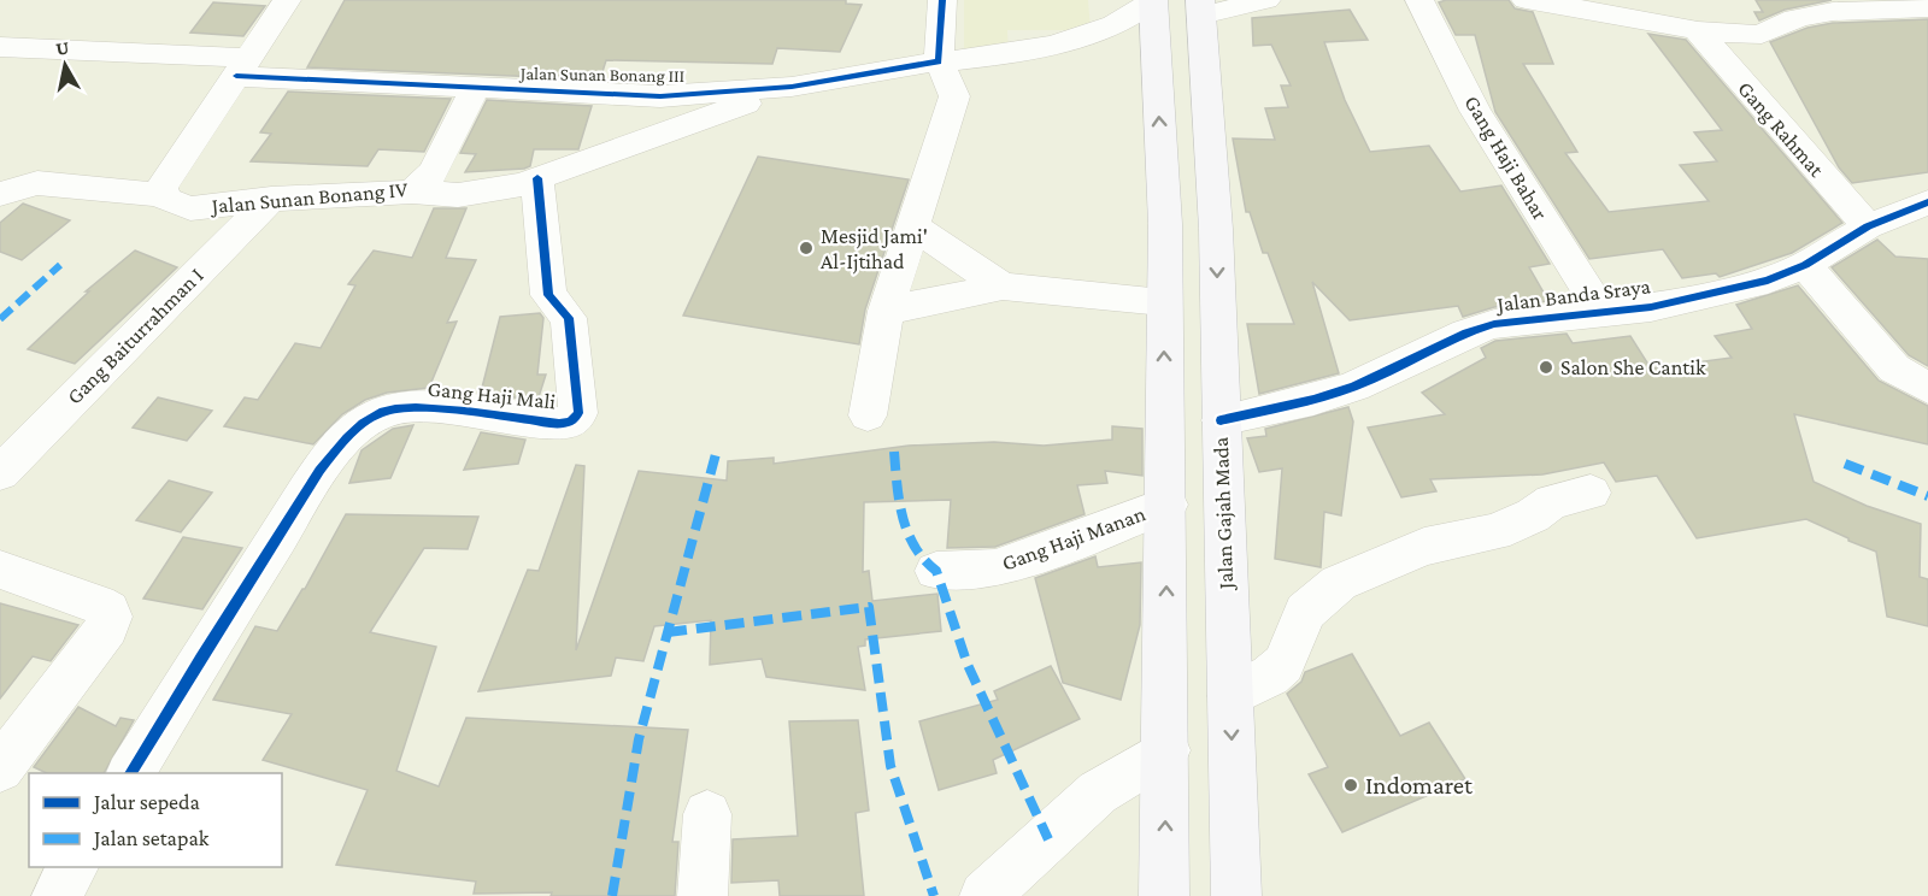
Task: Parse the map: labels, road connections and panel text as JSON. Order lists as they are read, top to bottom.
{
  "streets": {
    "main road": ["Jalan Gajah Mada"],
    "street": [
      "Jalan Sunan Bonang III",
      "Gang Rahmat",
      "Gang Haji Bahar",
      "Jalan Sunan Bonang IV",
      "Jalan Banda Sraya",
      "Gang Baiturrahman I",
      "Gang Haji Mali",
      "Gang Haji Manan"
    ]
  },
  "crossings": [
    ["Jalan Sunan Bonang III", "Jalan Sunan Bonang IV"],
    ["Gang Rahmat", "Jalan Banda Sraya"],
    ["Gang Haji Bahar", "Jalan Banda Sraya"],
    ["Jalan Sunan Bonang IV", "Gang Baiturrahman I"],
    ["Jalan Banda Sraya", "Jalan Gajah Mada"]
  ],
  "places": ["Mesjid Jami' Al-Ijtihad", "Salon She Cantik", "Indomaret"],
  "legend": ["Jalur sepeda", "Jalan setapak"],
  "north": "top"
}
